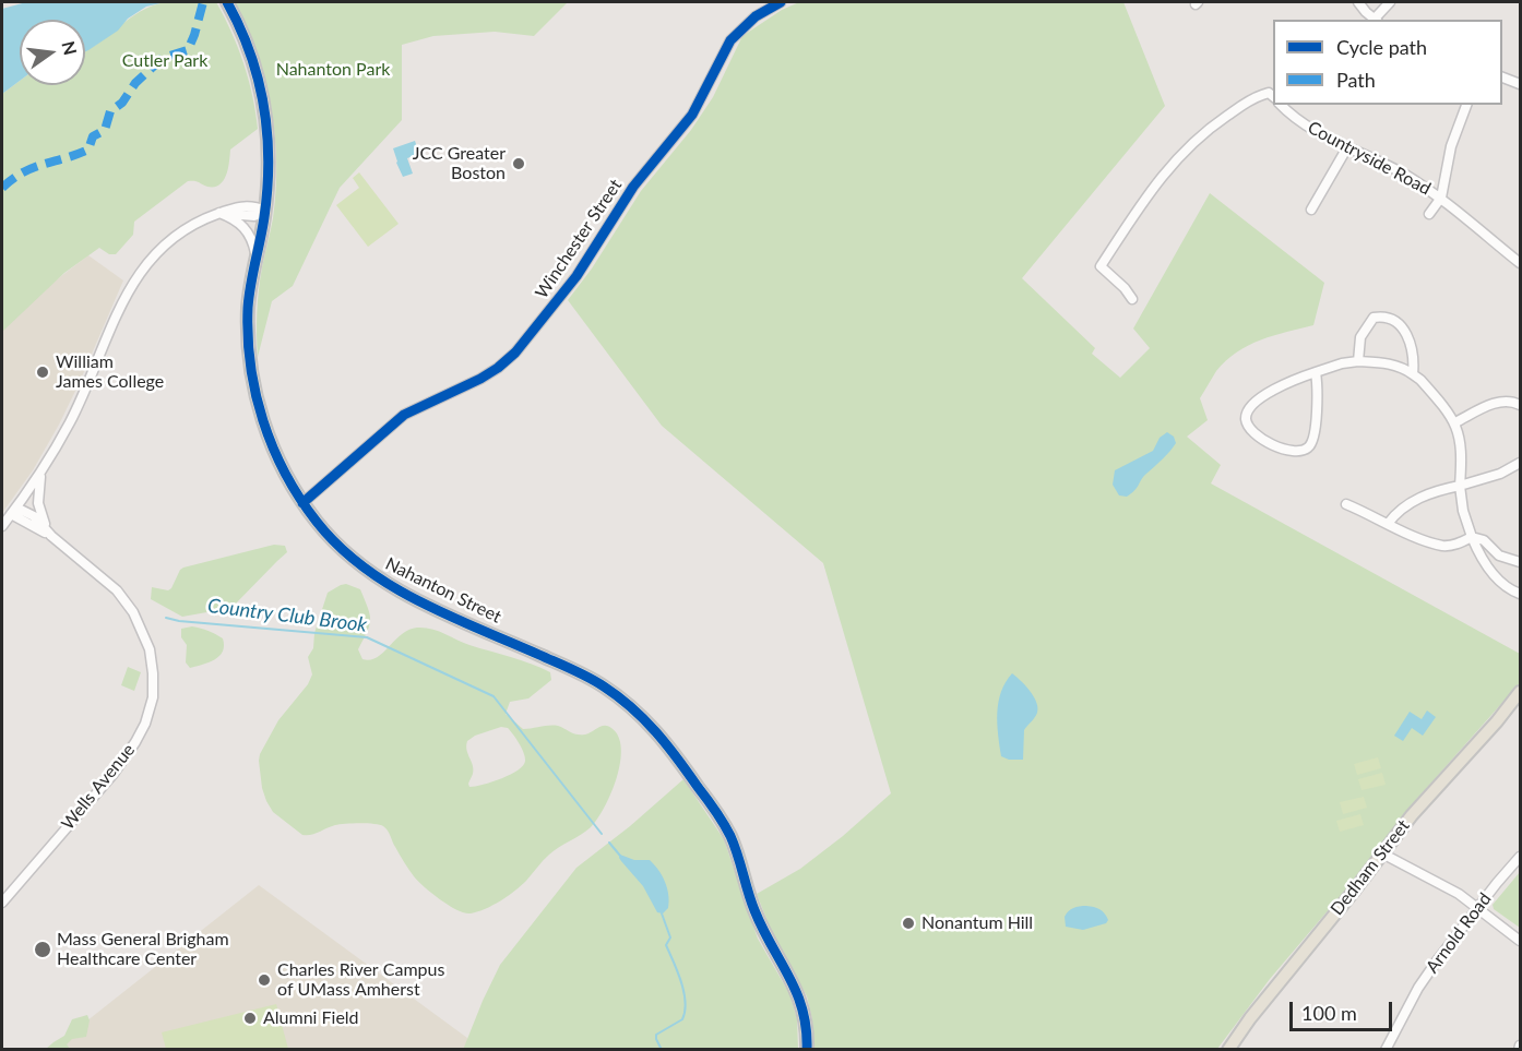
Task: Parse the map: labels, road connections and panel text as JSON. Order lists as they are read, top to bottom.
{
  "streets": {
    "main road": ["Nahanton Street", "Dedham Street"],
    "street": [
      "Countryside Road",
      "Winchester Street",
      "Wells Avenue",
      "Arnold Road"
    ]
  },
  "crossings": [
    ["Winchester Street", "Nahanton Street"]
  ],
  "water": ["Country Club Brook"],
  "parks": ["Cutler Park", "Nahanton Park"],
  "places": [
    "JCC Greater Boston",
    "William James College",
    "Nonantum Hill",
    "Mass General Brigham Healthcare Center",
    "Charles River Campus of UMass Amherst",
    "Alumni Field"
  ],
  "legend": ["Cycle path", "Path"],
  "scale_bar": "100 m",
  "north": "right"
}
